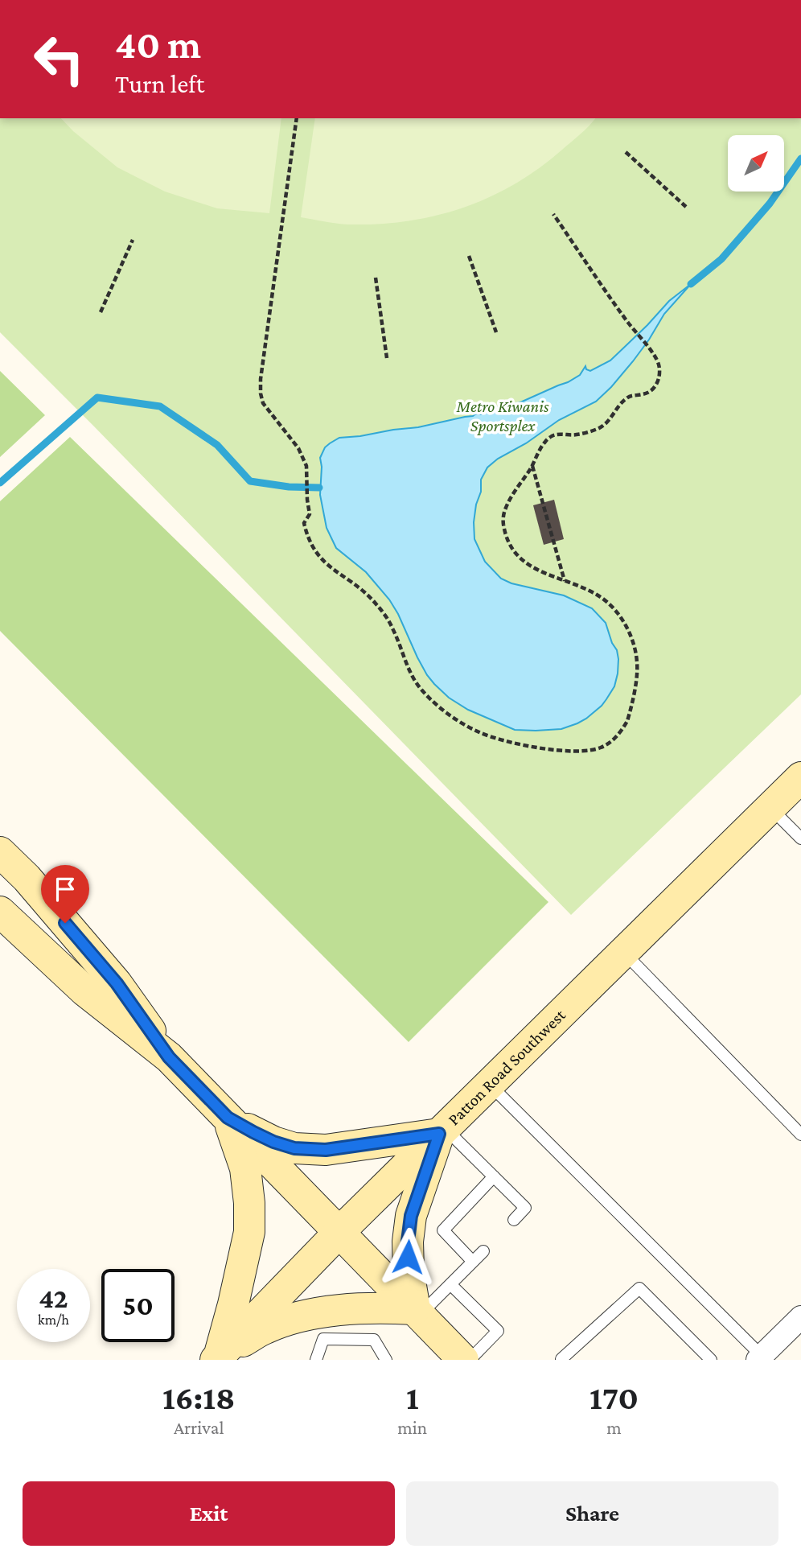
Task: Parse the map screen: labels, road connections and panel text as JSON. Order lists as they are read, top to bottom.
{
  "streets": {
    "main road": ["Patton Road Southwest"]
  },
  "parks": ["Metro Kiwanis Sportsplex"],
  "north": "top right",
  "page": {
    "turn": ["40 m", "Turn left"],
    "speed": "42 km/h",
    "limit": "50",
    "eta": [
      "16:18",
      "Arrival",
      "1",
      "min",
      "170",
      "m"
    ],
    "buttons": ["Exit", "Share"]
  }
}
